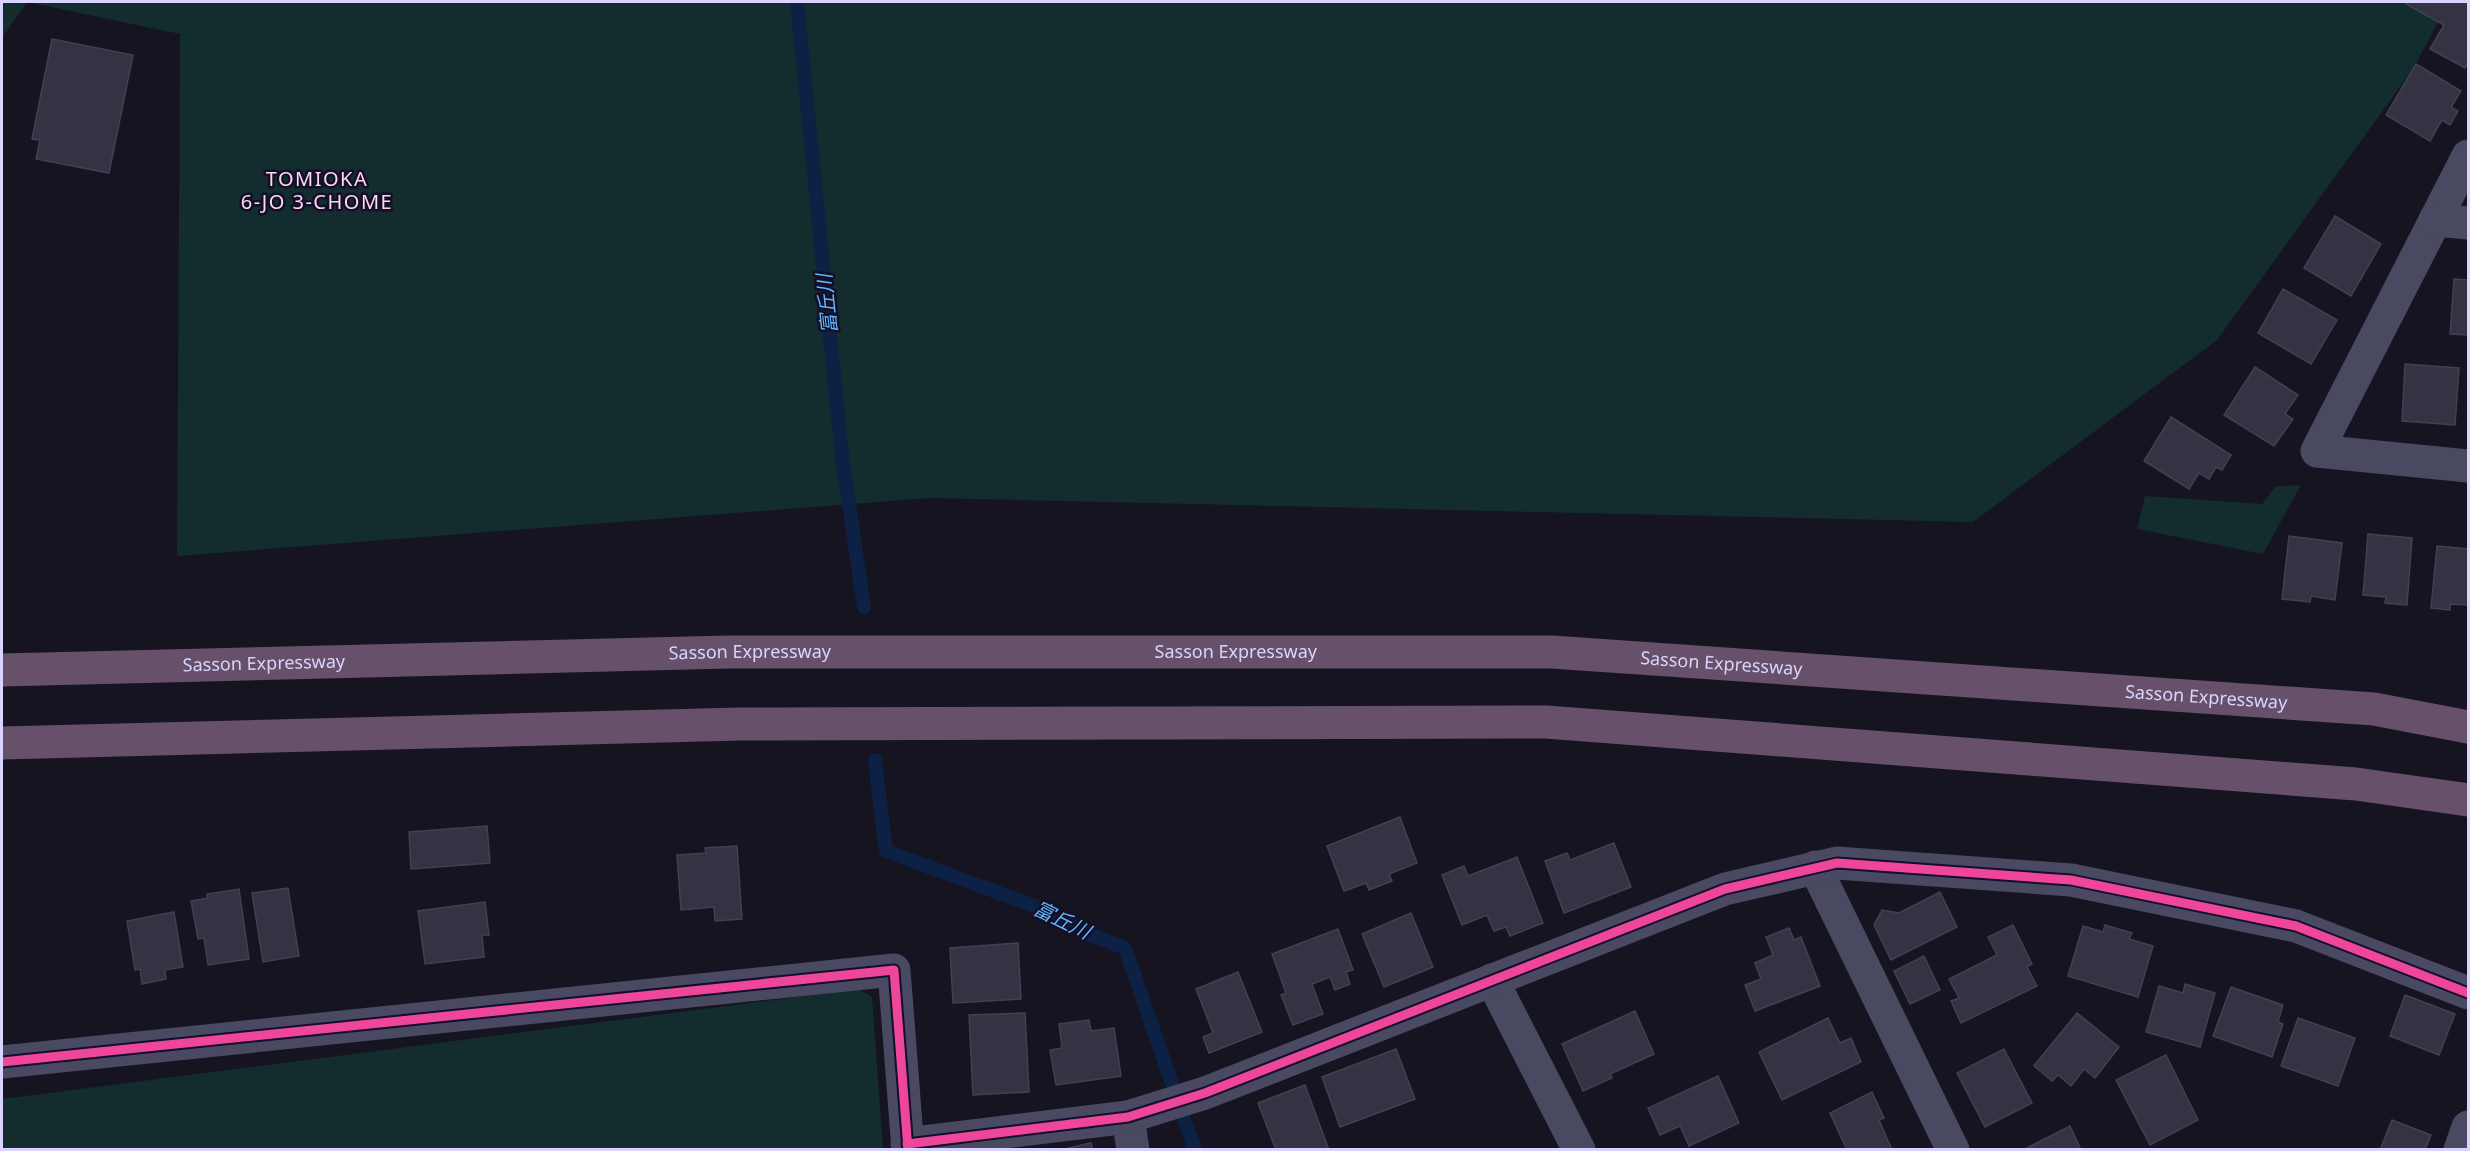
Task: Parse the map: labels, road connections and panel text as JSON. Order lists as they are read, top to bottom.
{
  "streets": {
    "highway": ["Sasson Expressway"]
  },
  "districts": ["TOMIOKA 6-JO 3-CHOME"],
  "water": ["富丘川"]
}
